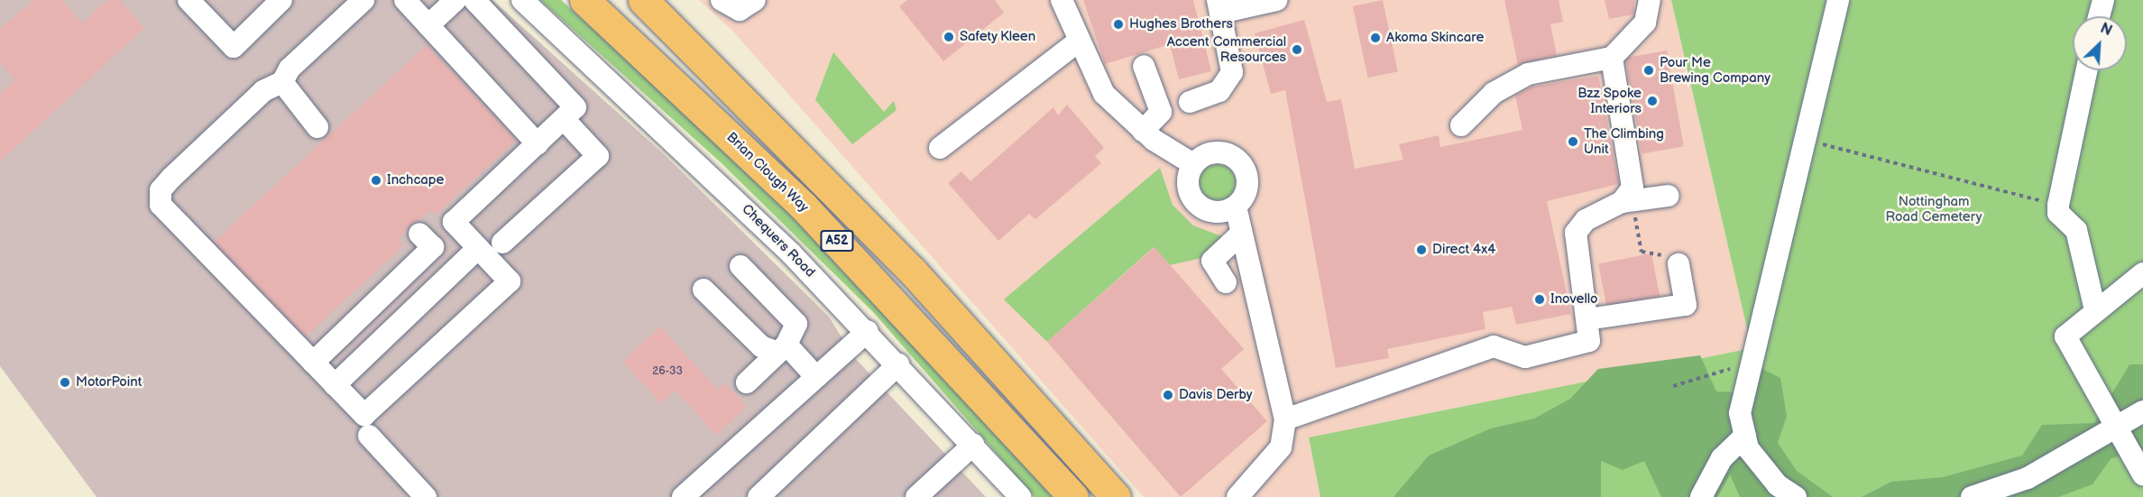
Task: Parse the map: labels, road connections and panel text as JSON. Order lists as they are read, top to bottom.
{
  "streets": {
    "highway": ["Brian Clough Way", "A52"],
    "street": ["Chequers Road"]
  },
  "parks": ["Nottingham Road Cemetery"],
  "places": [
    "Hughes Brothers",
    "Safety Kleen",
    "Akoma Skincare",
    "Accent Commercial Resources",
    "Pour Me Brewing Company",
    "Bzz Spoke Interiors",
    "The Climbing Unit",
    "Inchcape",
    "Direct 4x4",
    "Inovello",
    "MotorPoint",
    "Davis Derby"
  ],
  "house_numbers": ["26-33"],
  "north": "top right"
}
